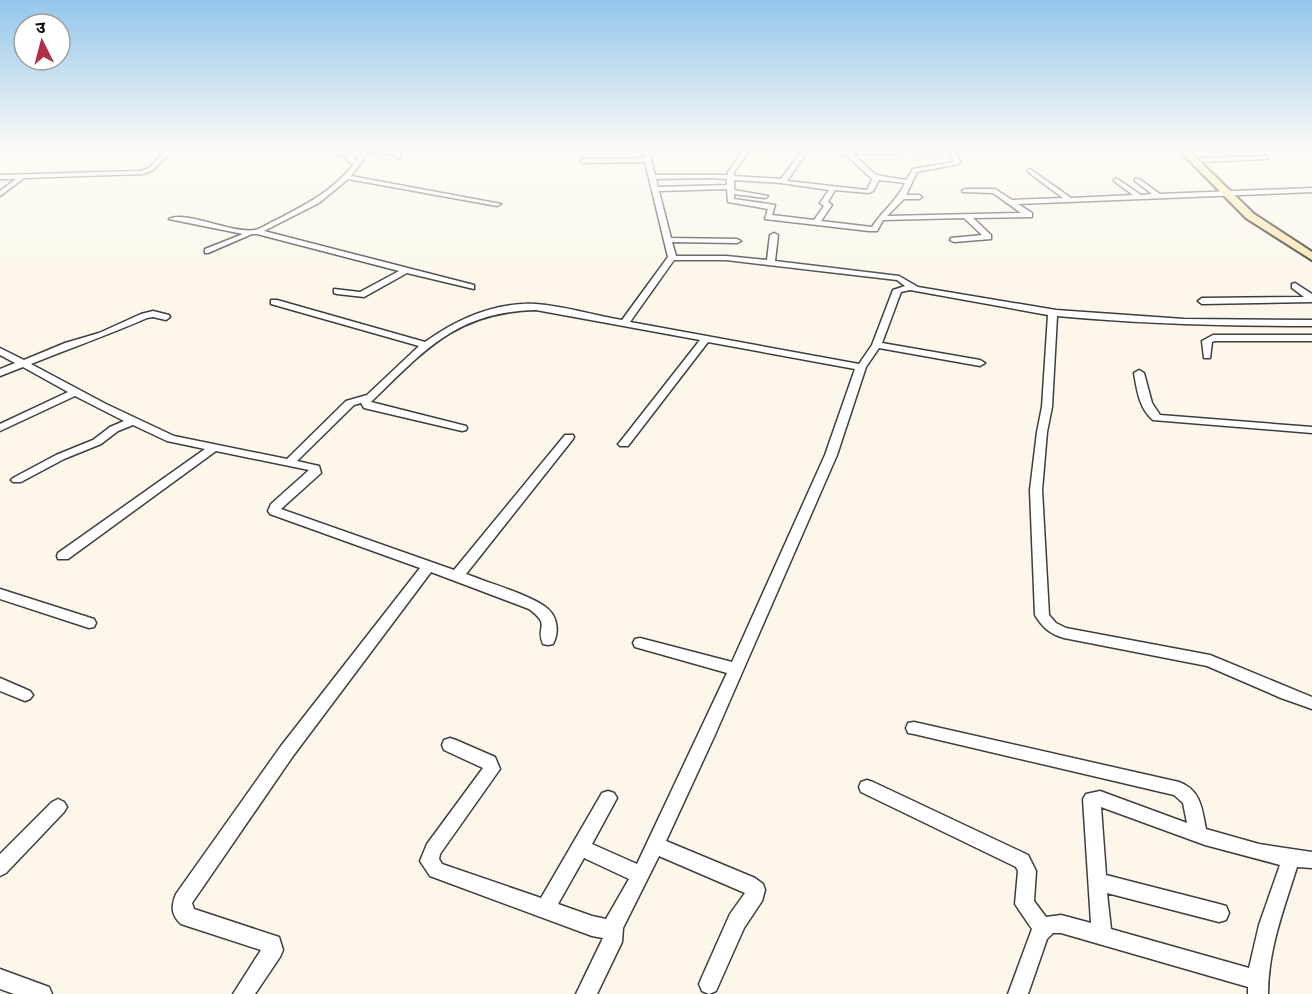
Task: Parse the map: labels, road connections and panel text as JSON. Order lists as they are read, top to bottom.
{
  "north": "top"
}
